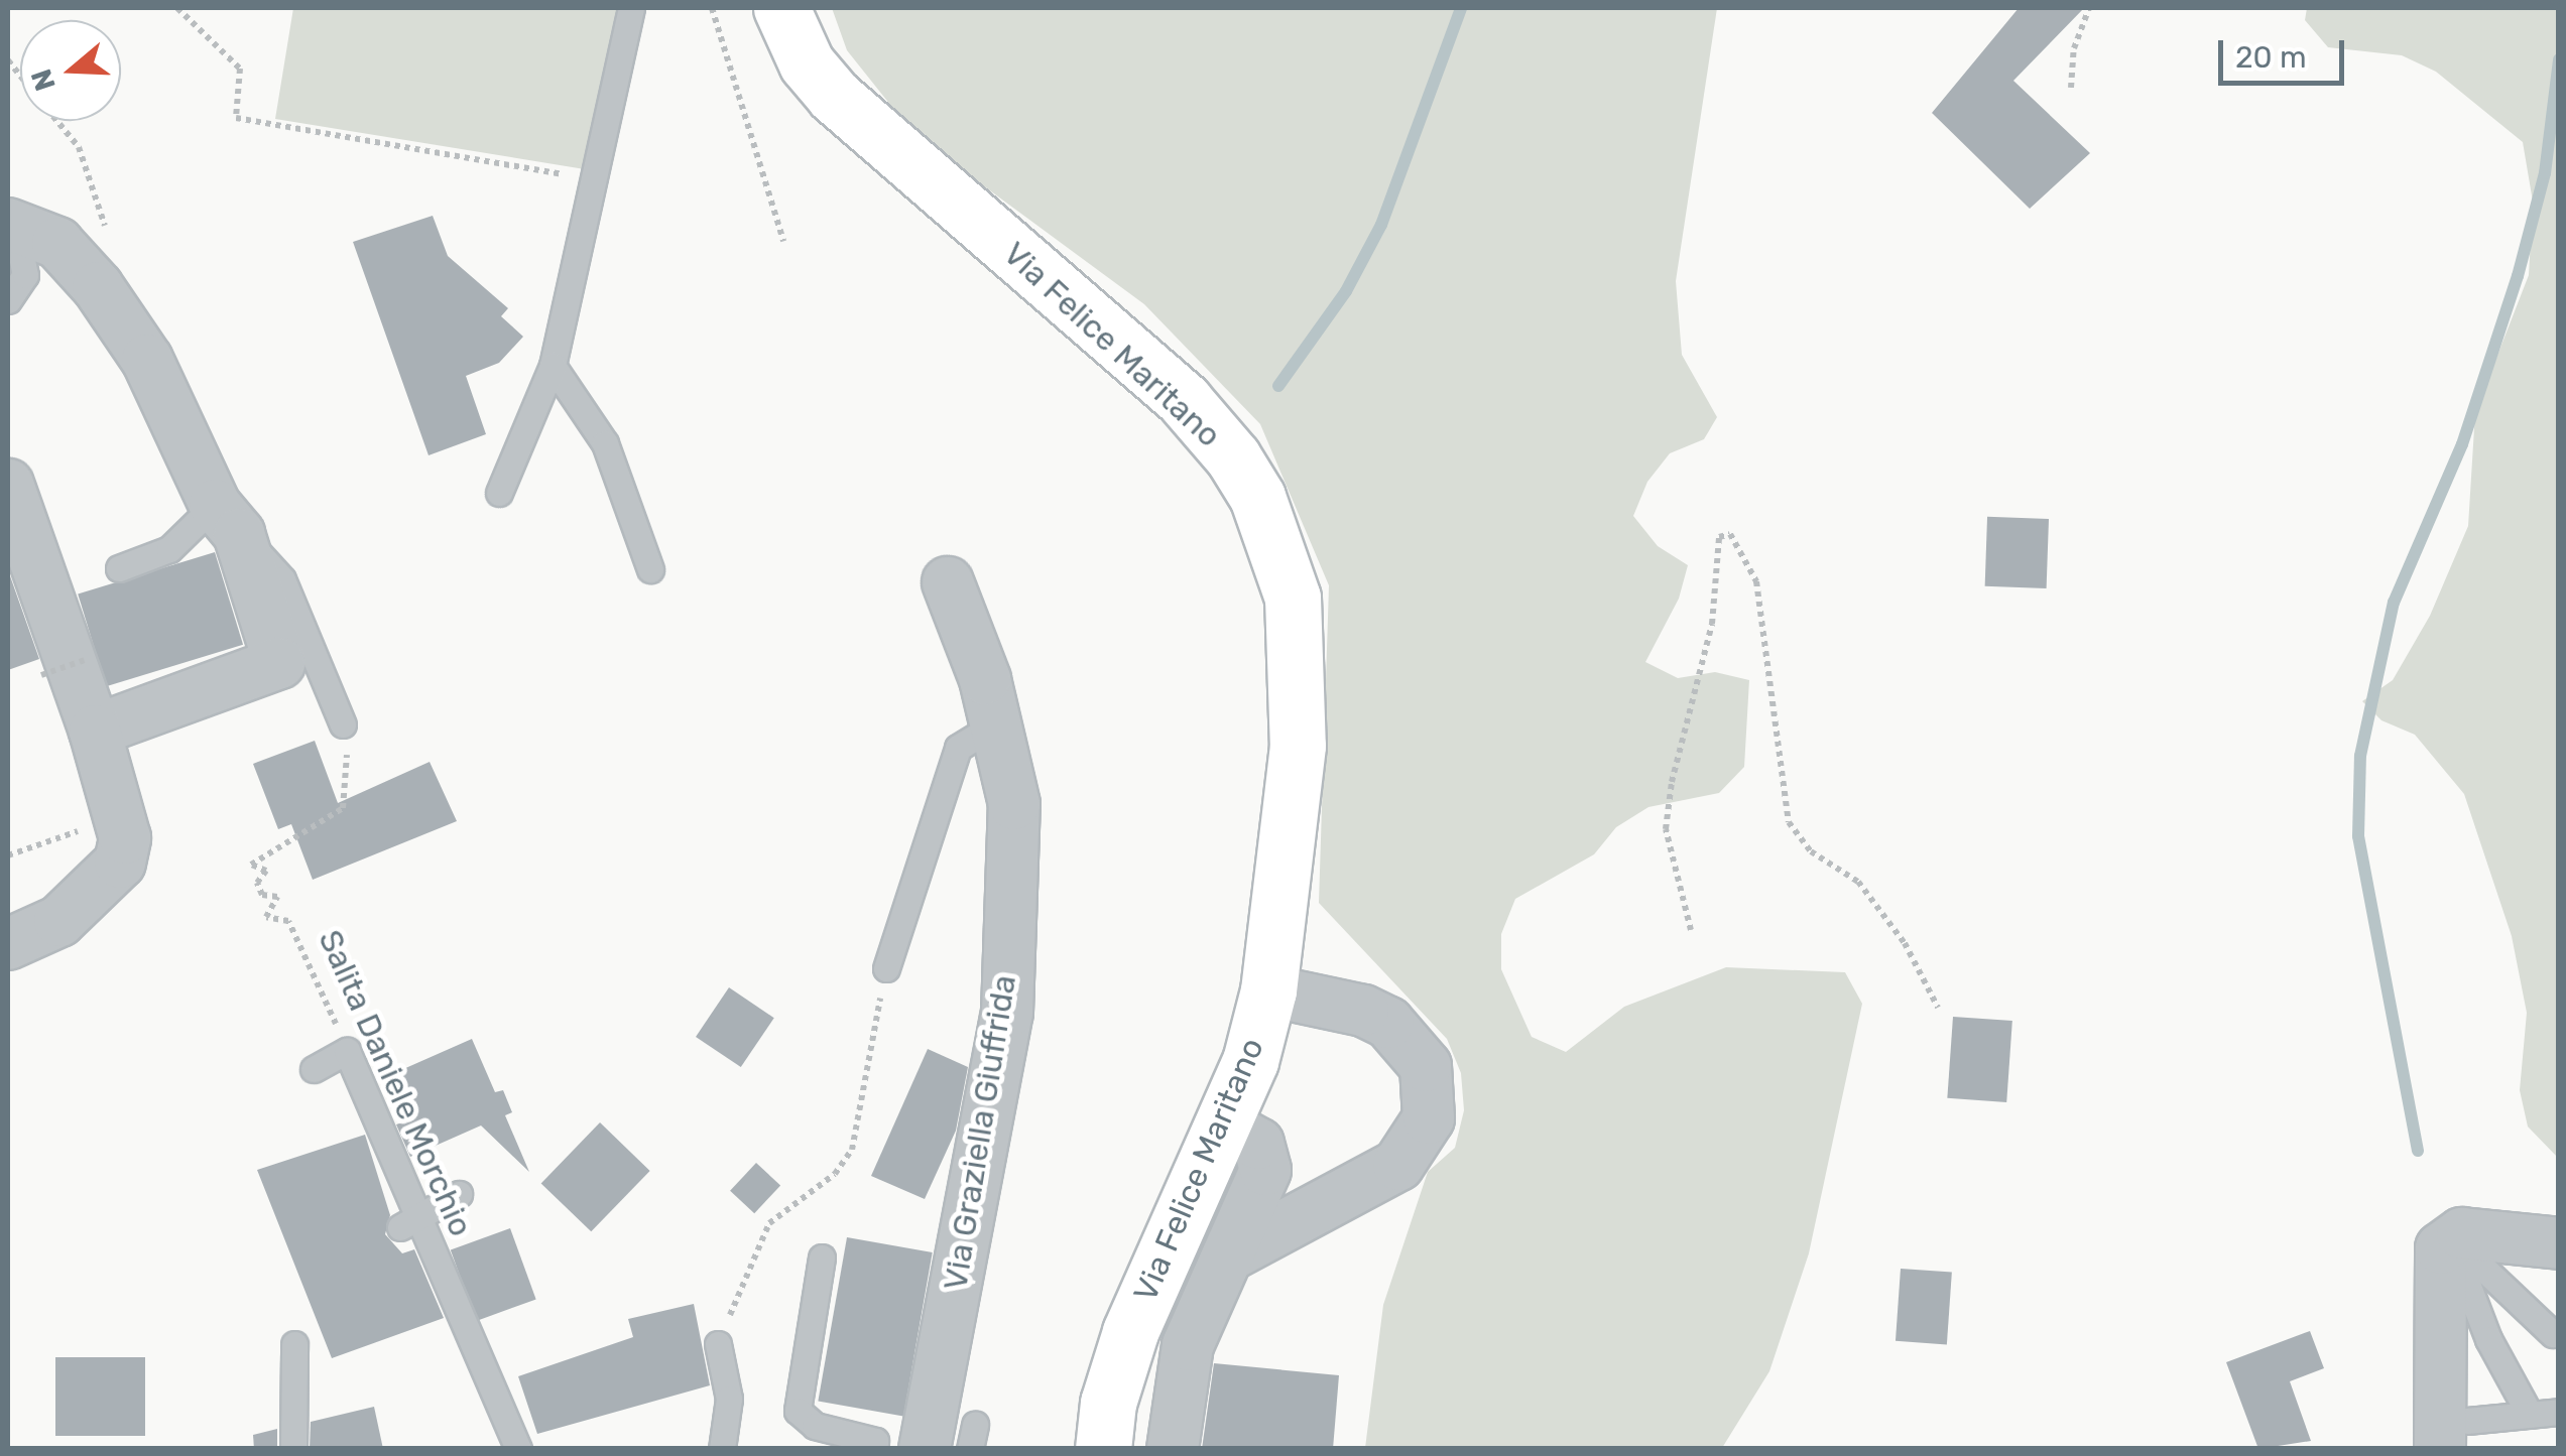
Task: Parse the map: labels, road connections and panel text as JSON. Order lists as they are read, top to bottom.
{
  "streets": {
    "street": ["Via Felice Maritano", "Via Graziella Giuffrida"],
    "lane": ["Salita Daniele Morchio"]
  },
  "scale_bar": "20 m",
  "north": "left"
}
